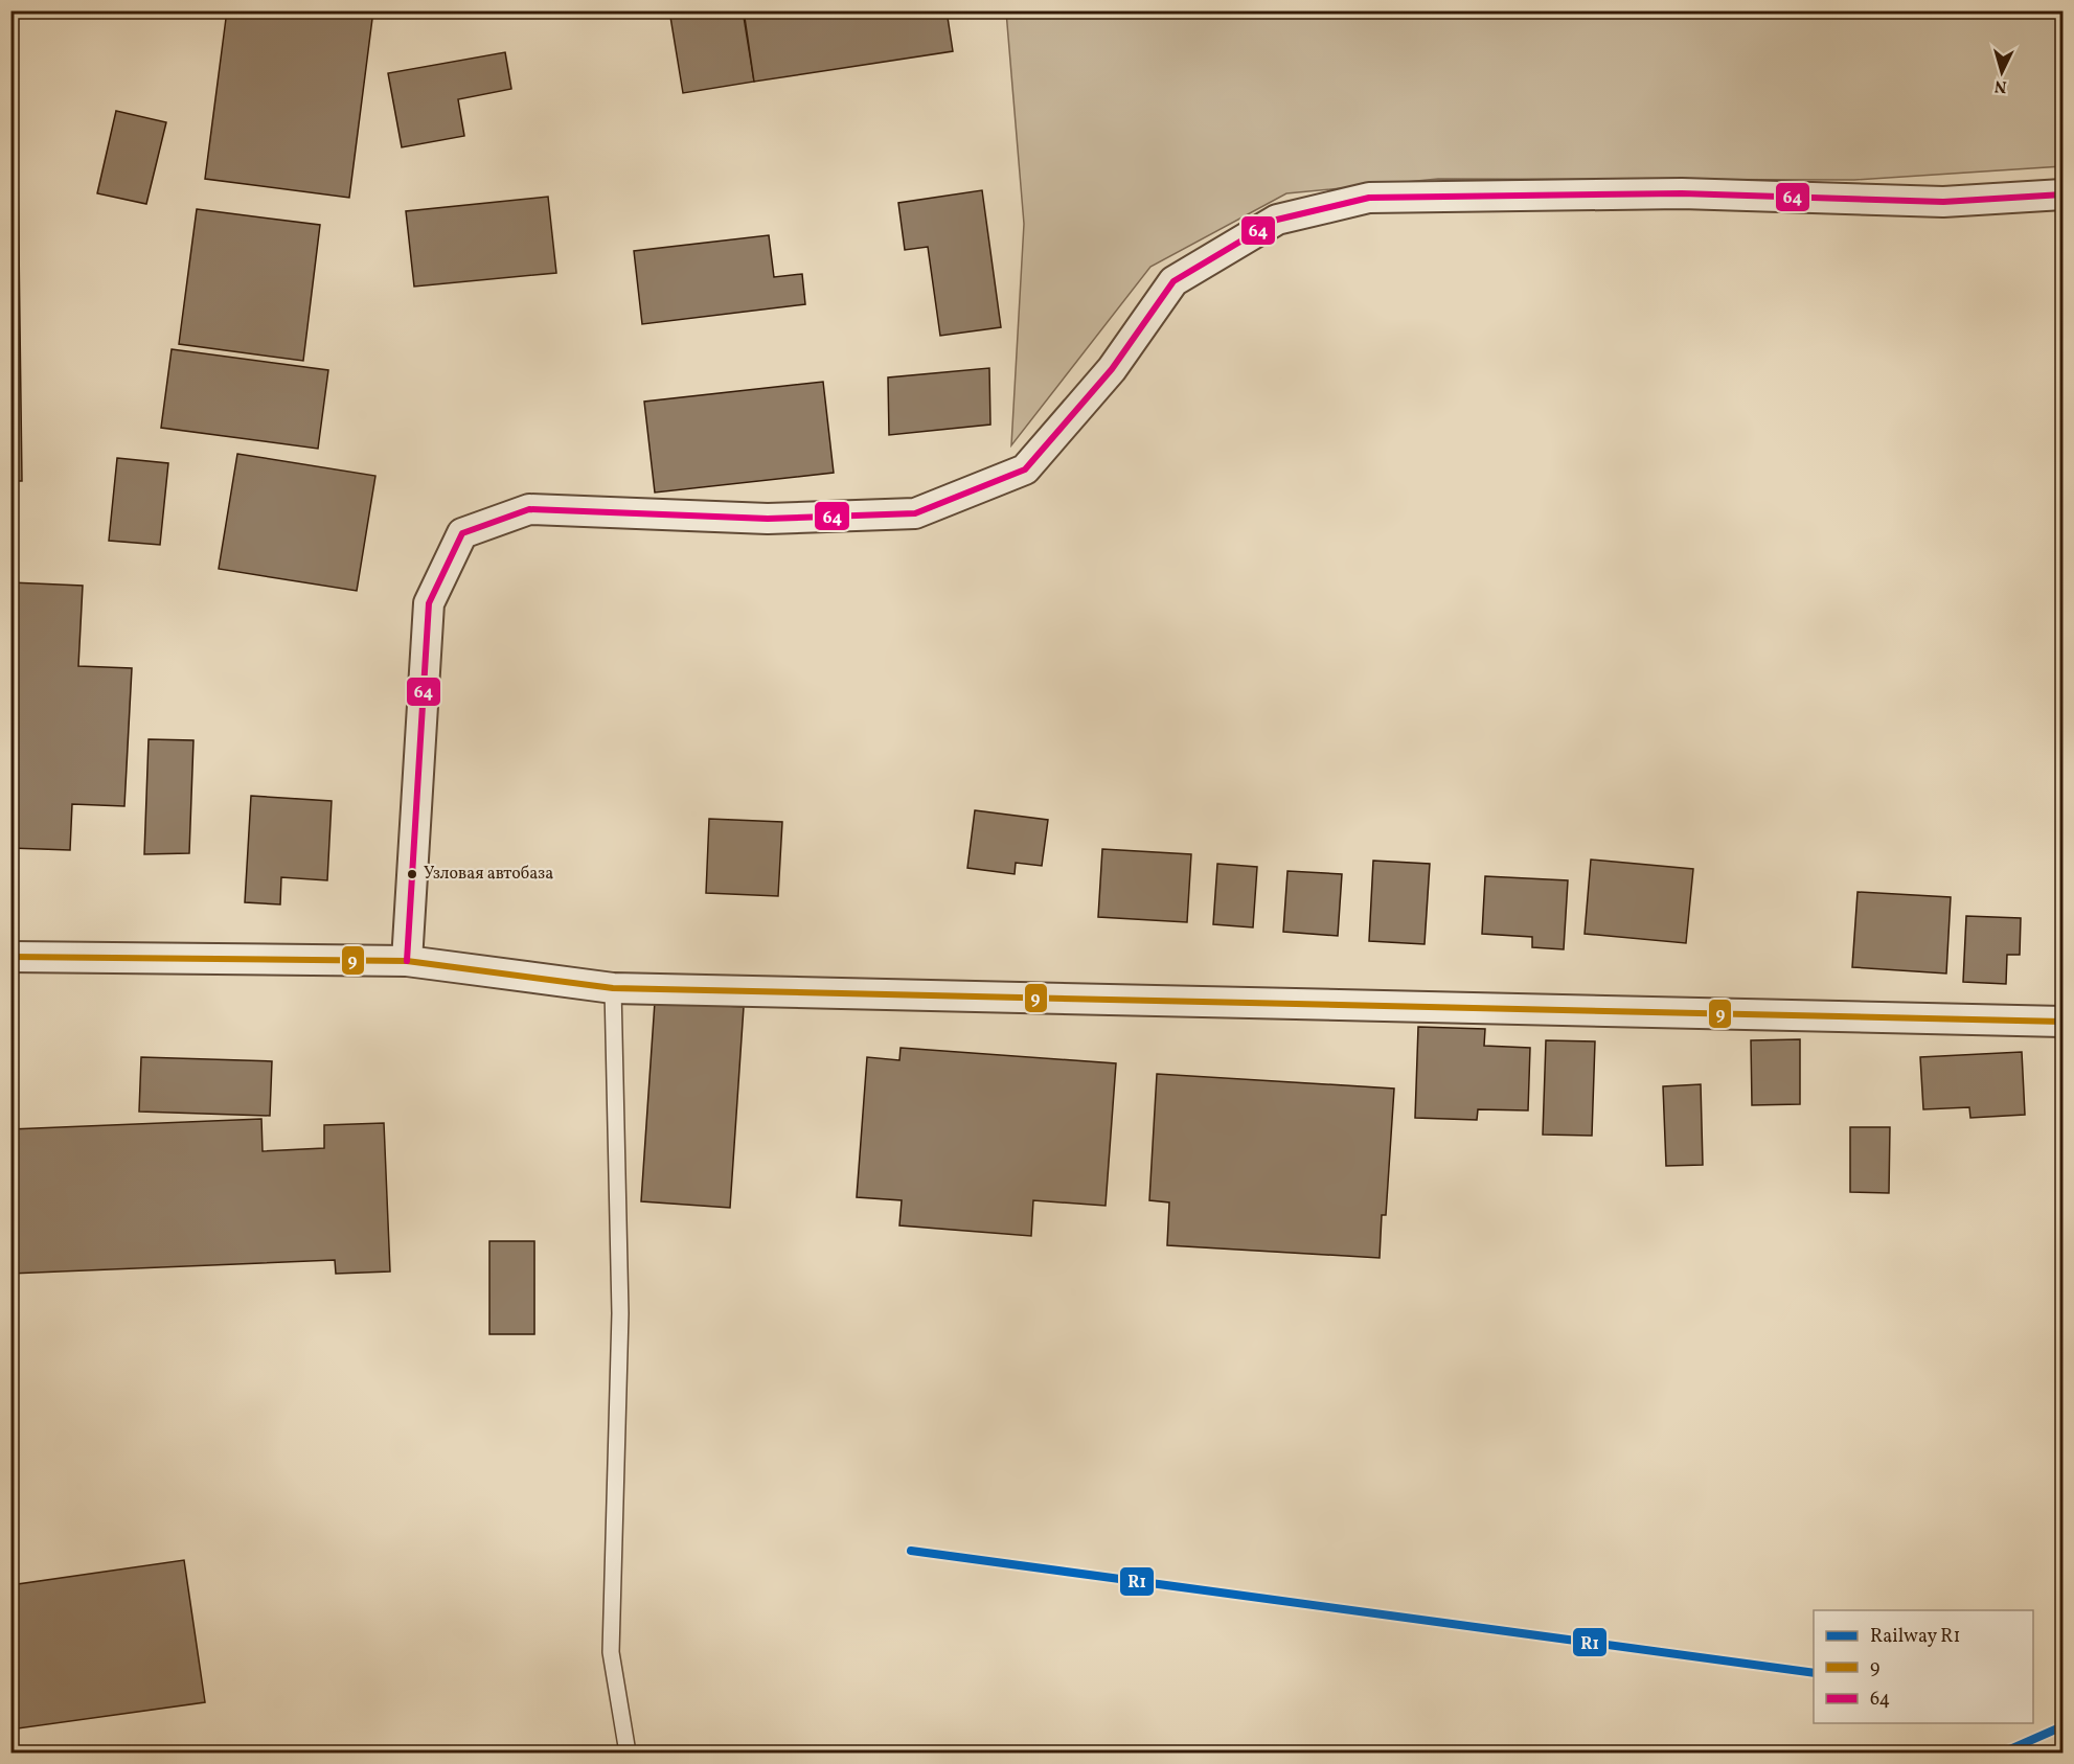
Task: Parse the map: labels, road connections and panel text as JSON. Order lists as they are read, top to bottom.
{
  "places": ["Узловая автобаза"],
  "lines": ["transit line 64", "transit line 9", "rail line R1"],
  "legend": ["Railway R1", "9", "64"],
  "north": "bottom"
}
